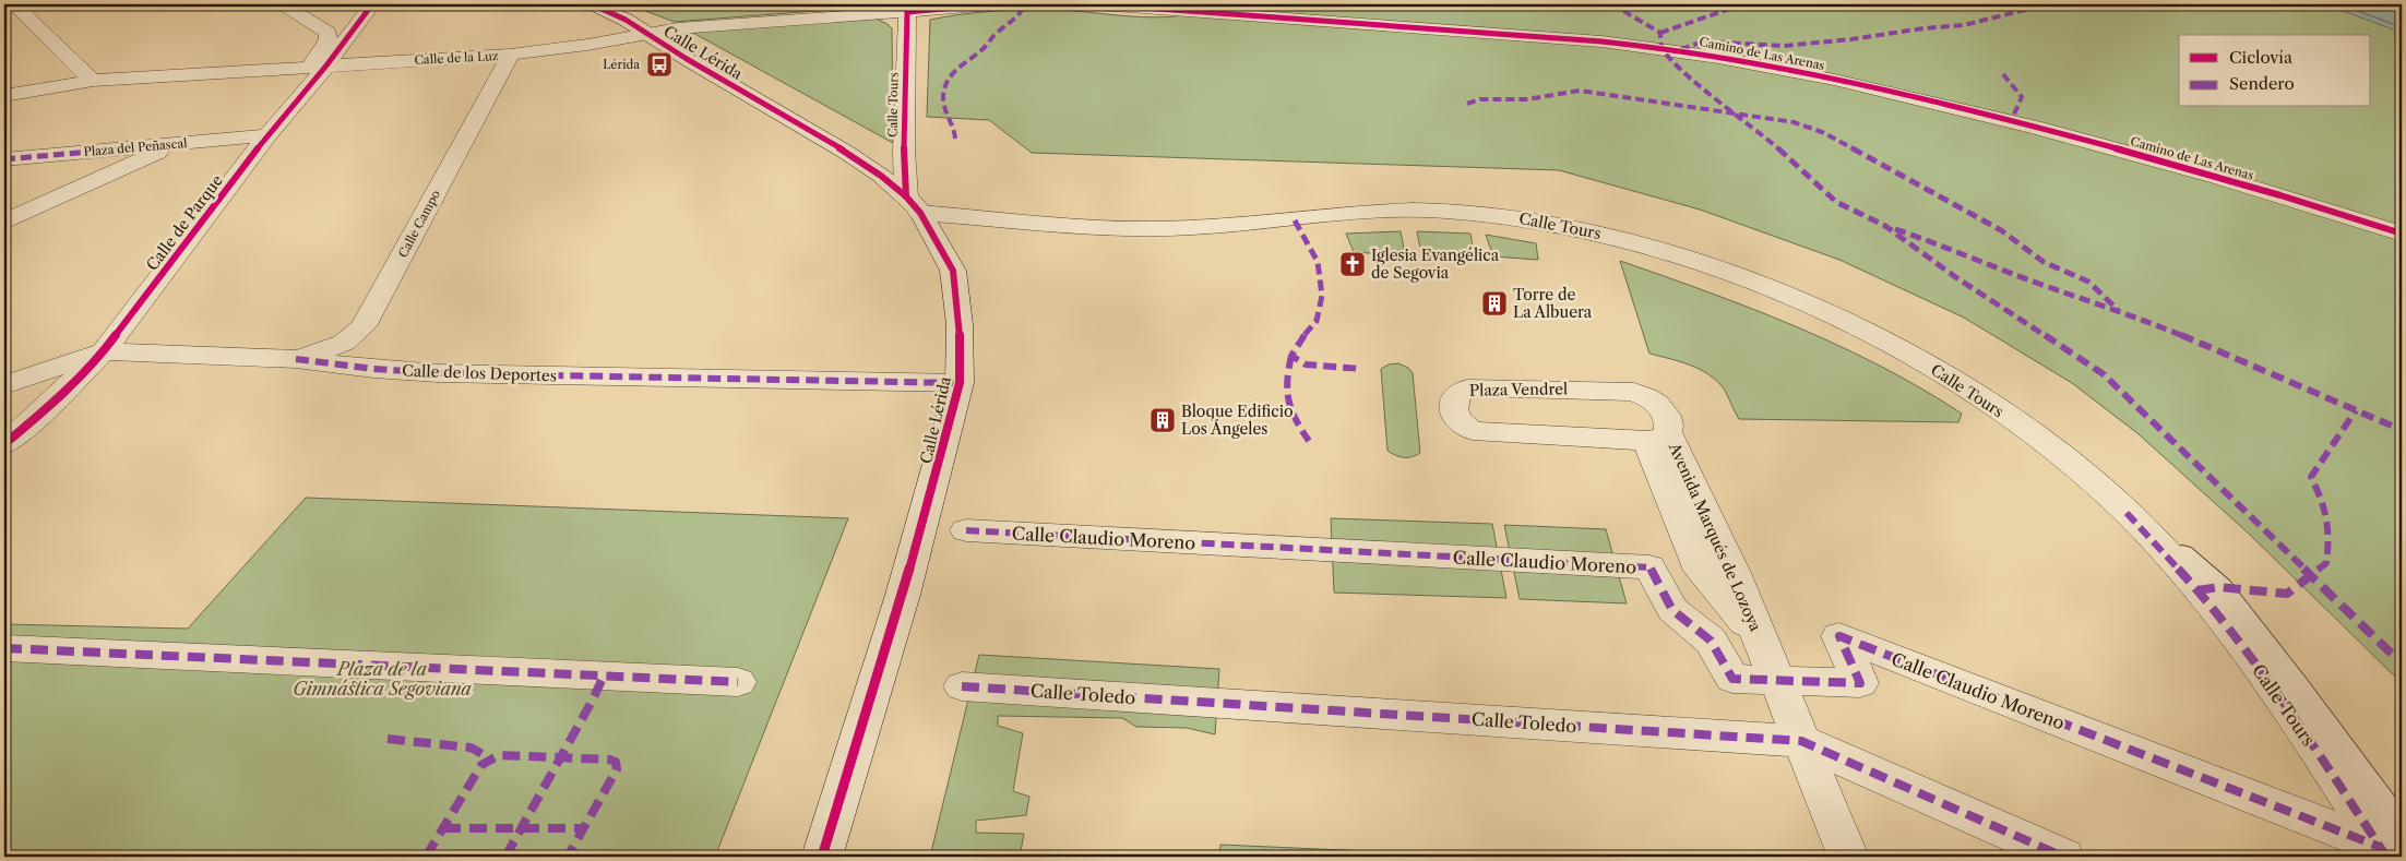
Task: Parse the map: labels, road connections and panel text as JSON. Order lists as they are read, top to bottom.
{
  "streets": {
    "street": [
      "Calle Lérida",
      "Camino de Las Arenas",
      "Calle de la Luz",
      "Calle Tours",
      "Plaza del Peñascal",
      "Calle de Parque",
      "Calle Campo",
      "Calle de los Deportes",
      "Plaza Vendrel",
      "Avenida Marqués de Lozoya",
      "Calle Claudio Moreno",
      "Calle Toledo"
    ]
  },
  "crossings": [
    ["Calle Lérida", "Calle de la Luz"],
    ["Calle Lérida", "Calle Tours"],
    ["Calle Lérida", "Calle de los Deportes"],
    ["Calle de la Luz", "Calle Tours"],
    ["Calle de la Luz", "Calle de Parque"],
    ["Calle de la Luz", "Calle Campo"],
    ["Calle Tours", "Calle Claudio Moreno"],
    ["Plaza del Peñascal", "Calle de Parque"],
    ["Calle de Parque", "Calle de los Deportes"],
    ["Calle Campo", "Calle de los Deportes"],
    ["Plaza Vendrel", "Avenida Marqués de Lozoya"],
    ["Avenida Marqués de Lozoya", "Calle Claudio Moreno"],
    ["Avenida Marqués de Lozoya", "Calle Toledo"]
  ],
  "parks": ["Plaza de la Gimnástica Segoviana"],
  "places": {
    "bus stop": ["Lérida"],
    "church": ["Iglesia Evangélica de Segovia"],
    "building": ["Torre de La Albuera", "Bloque Edificio Los Ángeles"]
  },
  "legend": ["Ciclovía", "Sendero"]
}
